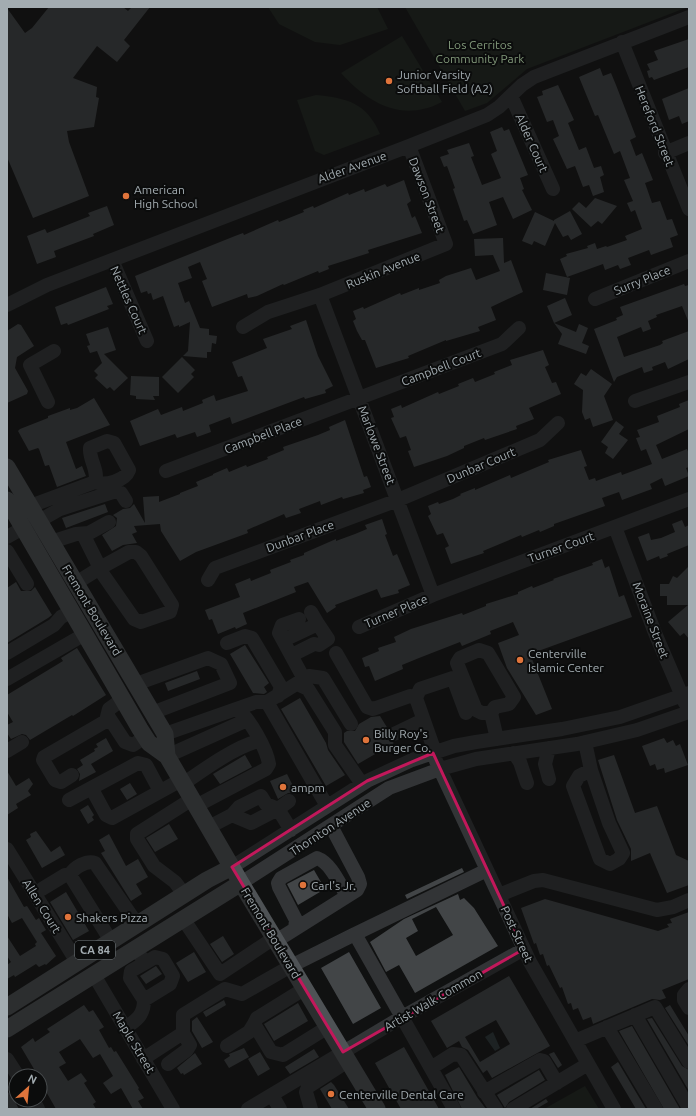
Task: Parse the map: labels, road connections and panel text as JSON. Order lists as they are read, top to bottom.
{
  "streets": {
    "main road": ["Fremont Boulevard", "Thornton Avenue", "CA 84"],
    "street": [
      "Hereford Street",
      "Alder Court",
      "Alder Avenue",
      "Dawson Street",
      "Ruskin Avenue",
      "Surry Place",
      "Nettles Court",
      "Campbell Court",
      "Campbell Place",
      "Marlowe Street",
      "Dunbar Court",
      "Dunbar Place",
      "Turner Court",
      "Turner Place",
      "Moraine Street",
      "Allen Court",
      "Post Street",
      "Artist Walk Common",
      "Maple Street"
    ]
  },
  "crossings": [
    ["Hereford Street", "Alder Avenue"],
    ["Alder Court", "Alder Avenue"],
    ["Alder Avenue", "Dawson Street"],
    ["Alder Avenue", "Nettles Court"],
    ["Dawson Street", "Ruskin Avenue"],
    ["Ruskin Avenue", "Marlowe Street"],
    ["Campbell Court", "Campbell Place"],
    ["Campbell Court", "Marlowe Street"],
    ["Campbell Place", "Marlowe Street"],
    ["Marlowe Street", "Dunbar Court"],
    ["Marlowe Street", "Dunbar Place"],
    ["Marlowe Street", "Turner Court"],
    ["Marlowe Street", "Turner Place"],
    ["Dunbar Court", "Dunbar Place"],
    ["Turner Court", "Turner Place"],
    ["Turner Court", "Moraine Street"],
    ["Fremont Boulevard", "Thornton Avenue"],
    ["Fremont Boulevard", "Artist Walk Common"],
    ["Moraine Street", "Thornton Avenue"],
    ["Thornton Avenue", "Allen Court"],
    ["Thornton Avenue", "Post Street"],
    ["Thornton Avenue", "Maple Street"],
    ["Post Street", "Artist Walk Common"]
  ],
  "parks": ["Los Cerritos Community Park"],
  "places": [
    "Junior Varsity Softball Field (A2)",
    "American High School",
    "Centerville Islamic Center",
    "Billy Roy's Burger Co.",
    "ampm",
    "Carl's Jr.",
    "Shakers Pizza",
    "Centerville Dental Care"
  ],
  "north": "top right"
}
